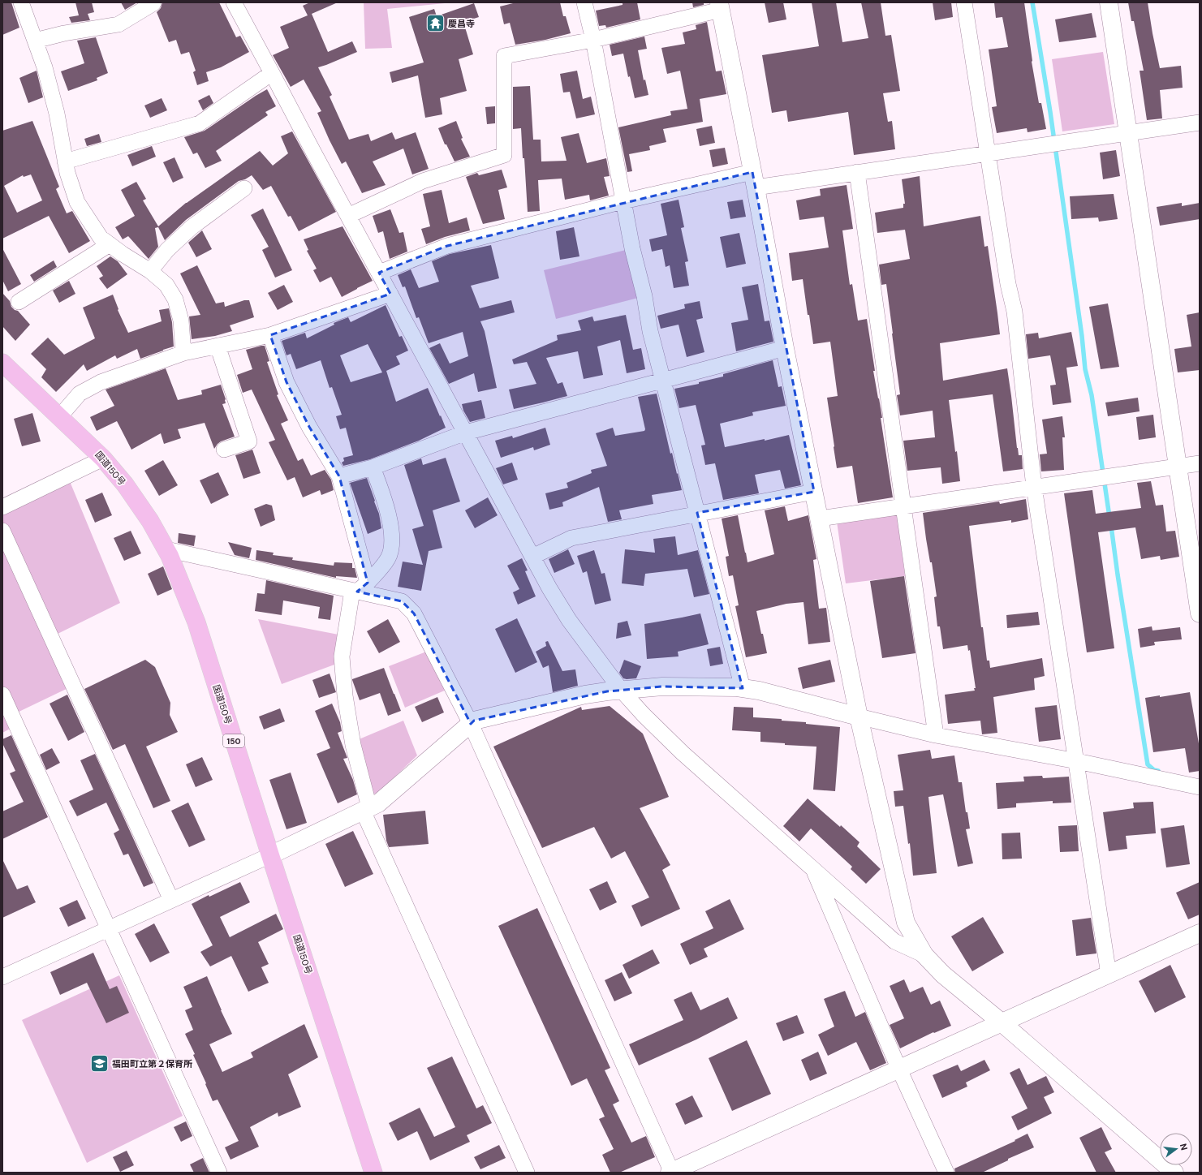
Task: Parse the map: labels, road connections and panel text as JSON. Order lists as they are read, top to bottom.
{
  "streets": {
    "highway": ["国道150号", "150"]
  },
  "places": {
    "temple": ["慶昌寺"],
    "school or university": ["福田町立第２保育所"]
  },
  "north": "right"
}
